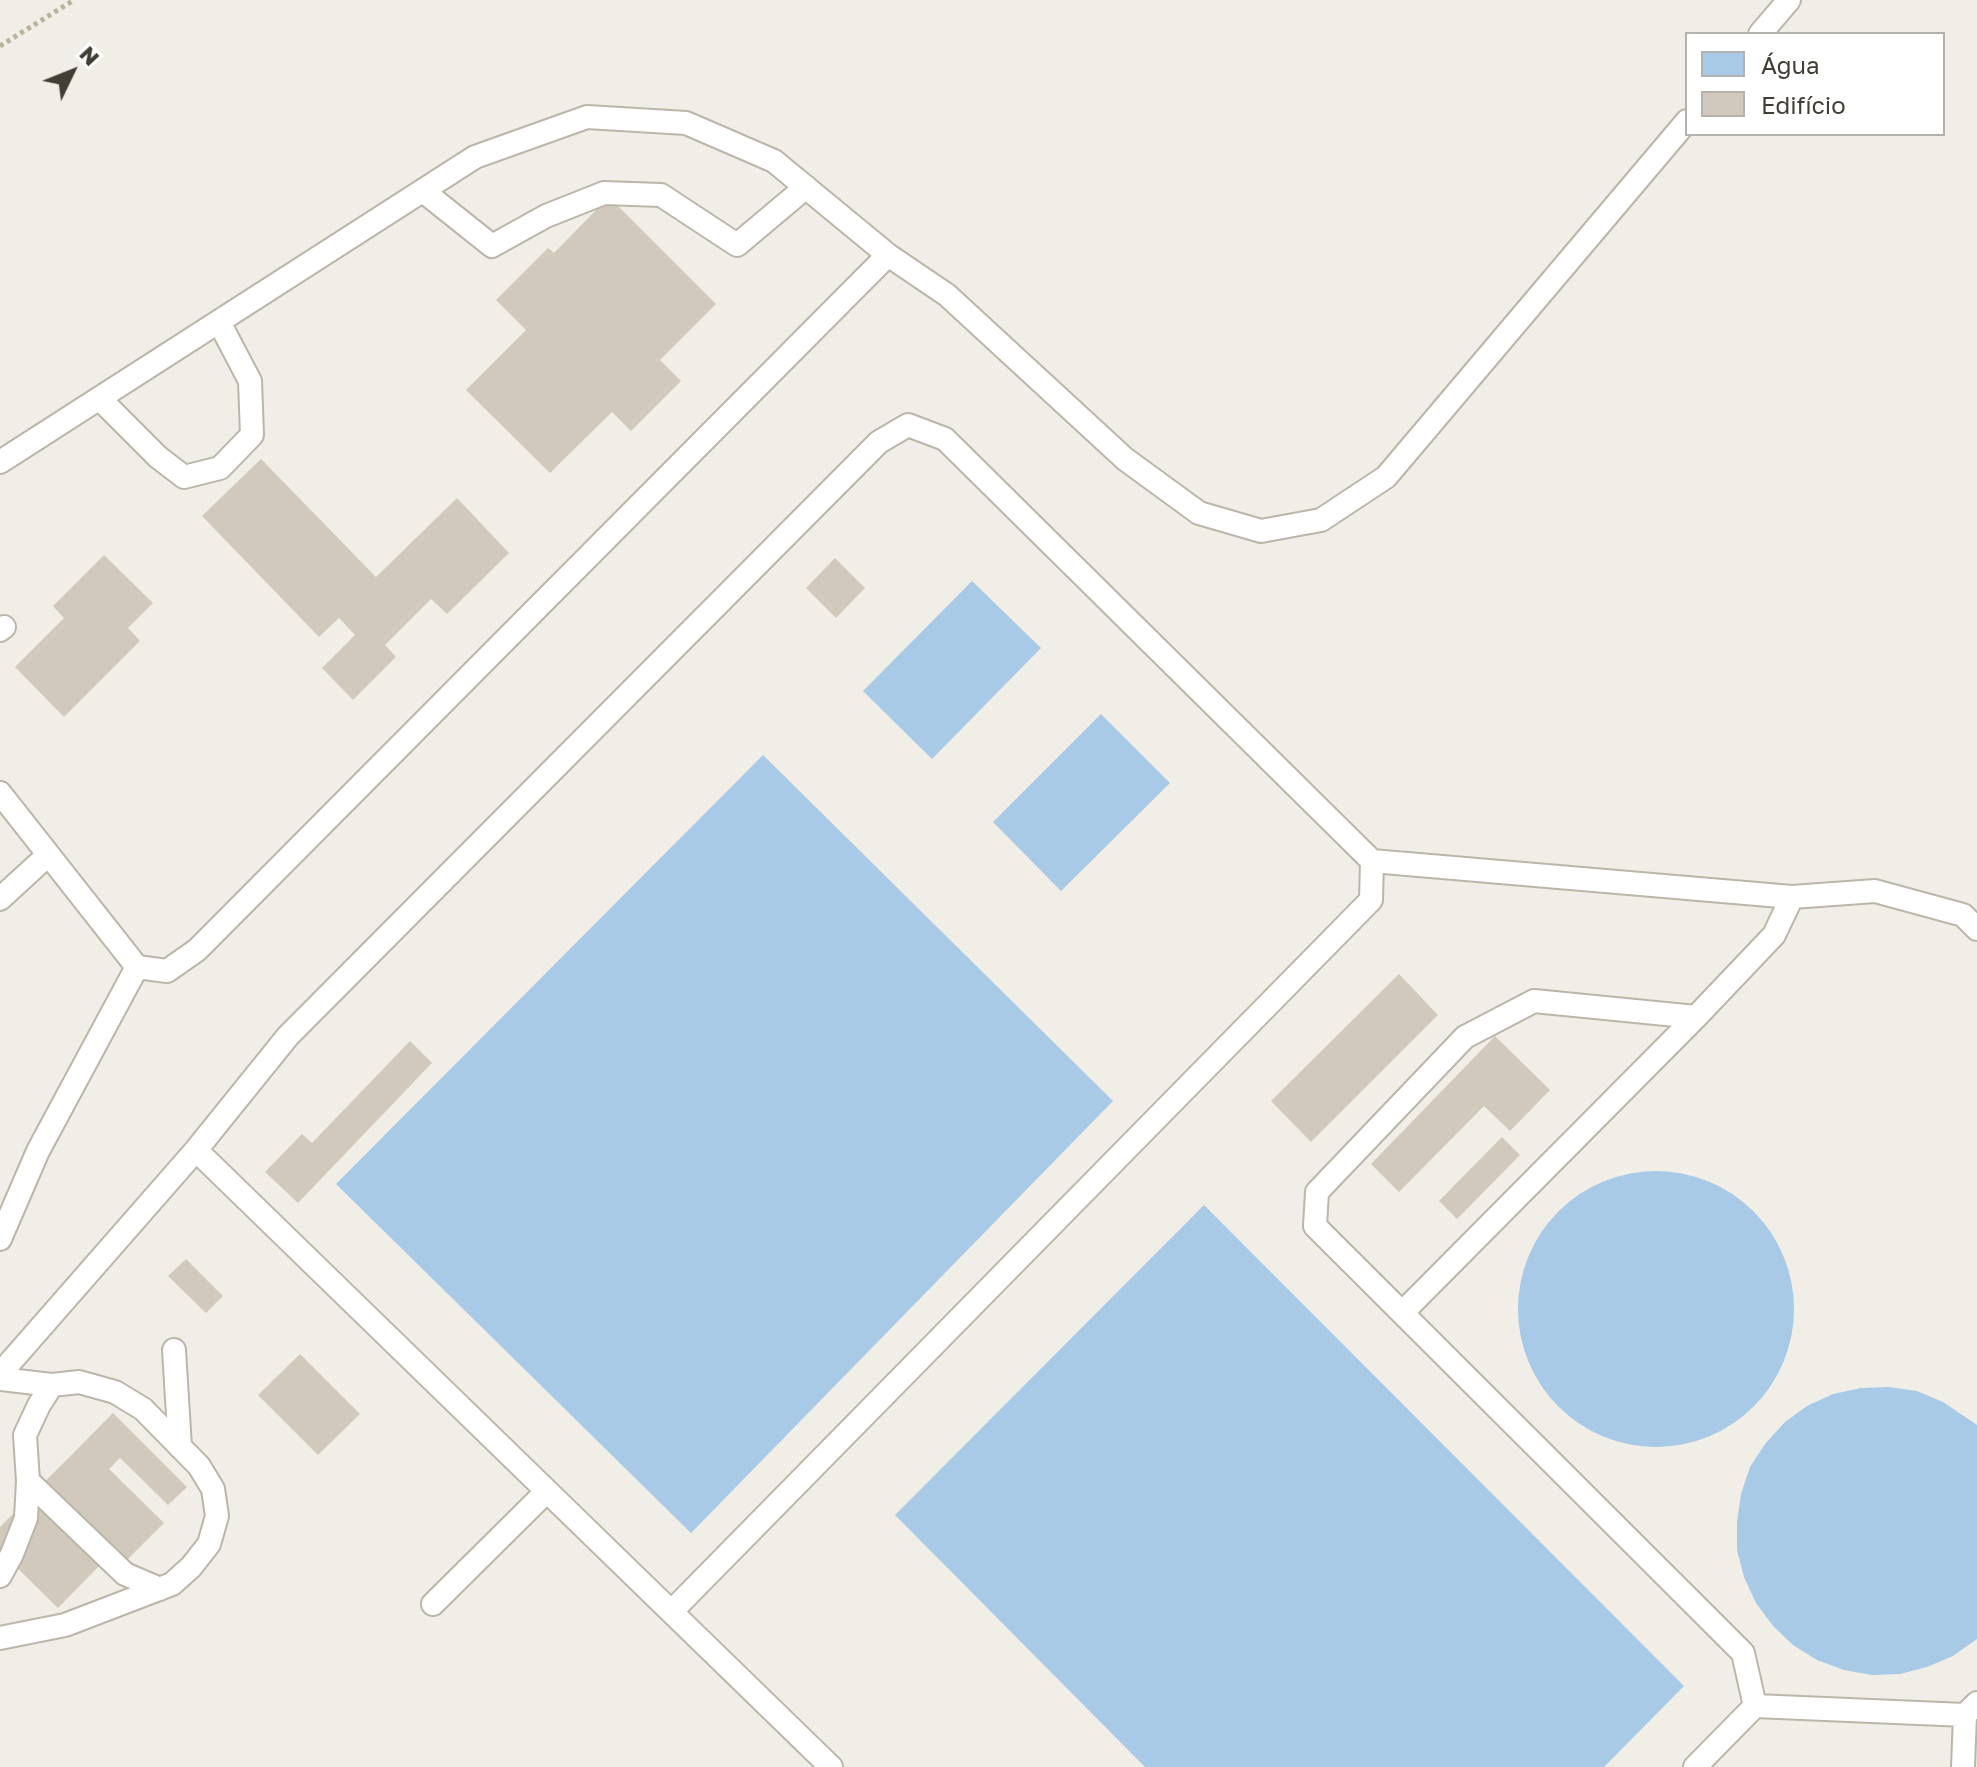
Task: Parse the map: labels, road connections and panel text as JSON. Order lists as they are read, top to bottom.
{
  "legend": ["Água", "Edifício"],
  "north": "top right"
}
